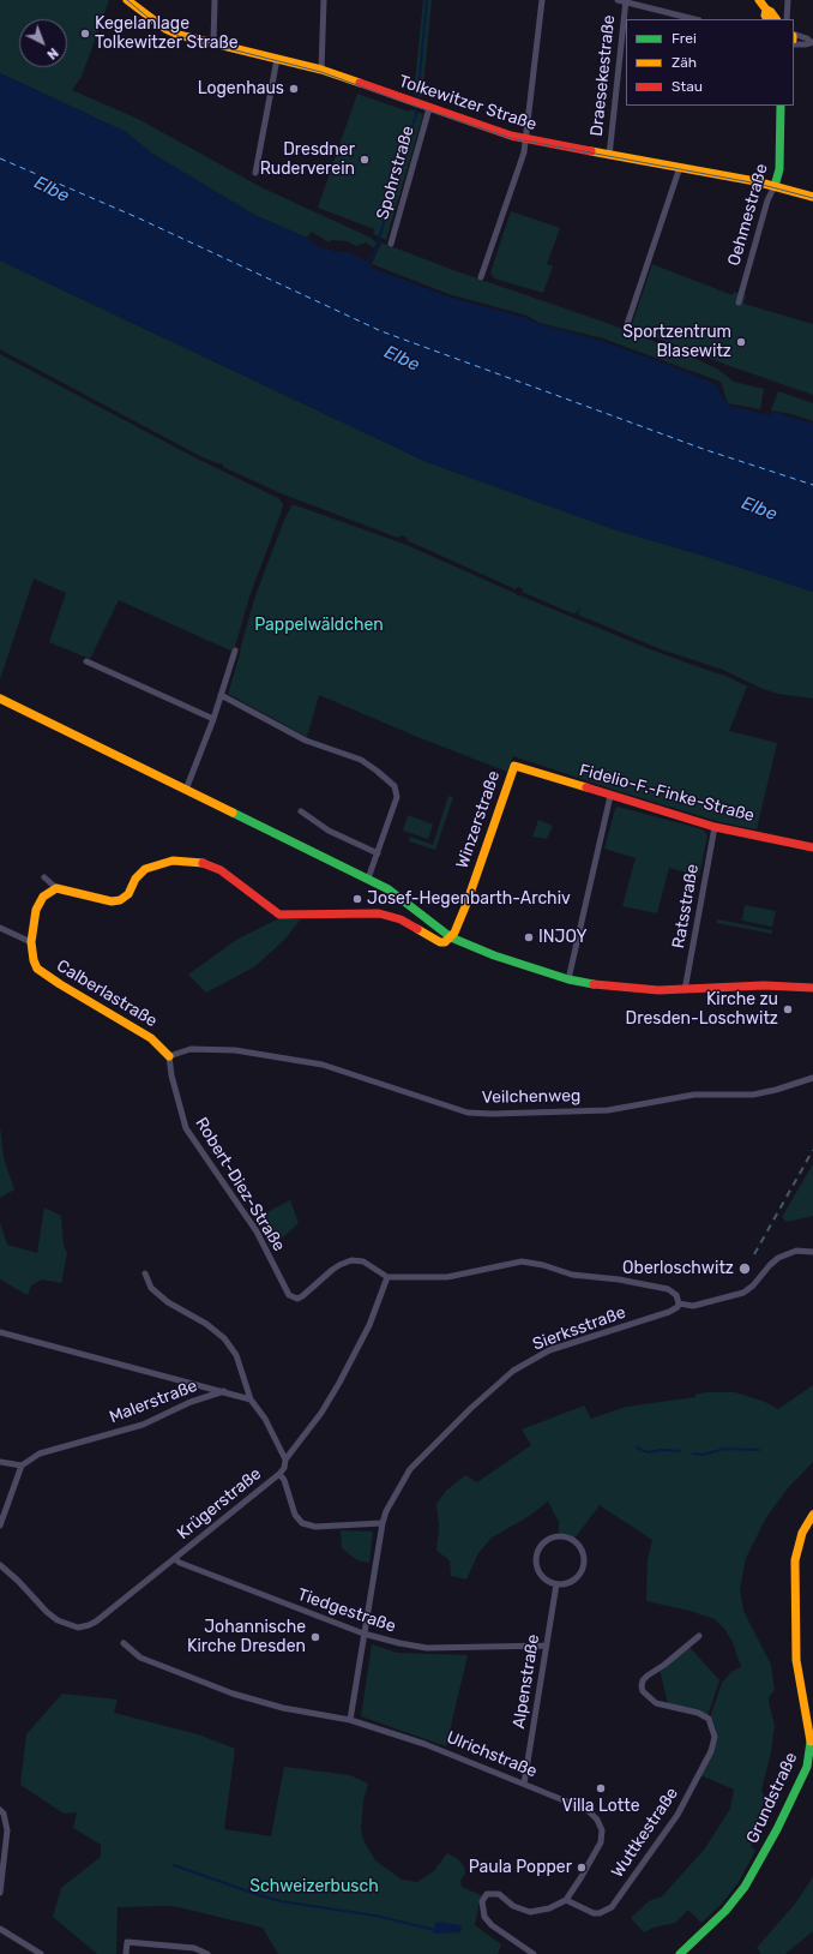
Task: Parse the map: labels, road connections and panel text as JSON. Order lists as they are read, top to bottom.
{
  "streets": {
    "main road": [
      "Tolkewitzer Straße",
      "Oehmestraße",
      "Fidelio-F.-Finke-Straße",
      "Winzerstraße",
      "Calberlastraße",
      "Grundstraße"
    ],
    "street": [
      "Draesekestraße",
      "Spohrstraße",
      "Ratsstraße",
      "Veilchenweg",
      "Robert-Diez-Straße",
      "Sierksstraße",
      "Malerstraße",
      "Krügerstraße",
      "Tiedgestraße",
      "Alpenstraße",
      "Ulrichstraße",
      "Wuttkestraße"
    ]
  },
  "crossings": [
    ["Draesekestraße", "Tolkewitzer Straße"],
    ["Tolkewitzer Straße", "Spohrstraße"],
    ["Tolkewitzer Straße", "Oehmestraße"],
    ["Fidelio-F.-Finke-Straße", "Winzerstraße"],
    ["Fidelio-F.-Finke-Straße", "Ratsstraße"],
    ["Calberlastraße", "Veilchenweg"],
    ["Calberlastraße", "Robert-Diez-Straße"],
    ["Veilchenweg", "Robert-Diez-Straße"],
    ["Robert-Diez-Straße", "Krügerstraße"],
    ["Sierksstraße", "Tiedgestraße"],
    ["Krügerstraße", "Tiedgestraße"],
    ["Tiedgestraße", "Alpenstraße"],
    ["Alpenstraße", "Ulrichstraße"],
    ["Ulrichstraße", "Wuttkestraße"]
  ],
  "water": ["Elbe"],
  "parks": ["Pappelwäldchen", "Schweizerbusch"],
  "places": [
    "Kegelanlage Tolkewitzer Straße",
    "Logenhaus",
    "Dresdner Ruderverein",
    "Sportzentrum Blasewitz",
    "Josef-Hegenbarth-Archiv",
    "INJOY",
    "Kirche zu Dresden-Loschwitz",
    "Oberloschwitz",
    "Johannische Kirche Dresden",
    "Villa Lotte",
    "Paula Popper"
  ],
  "legend": ["Frei", "Zäh", "Stau"],
  "north": "bottom right"
}
